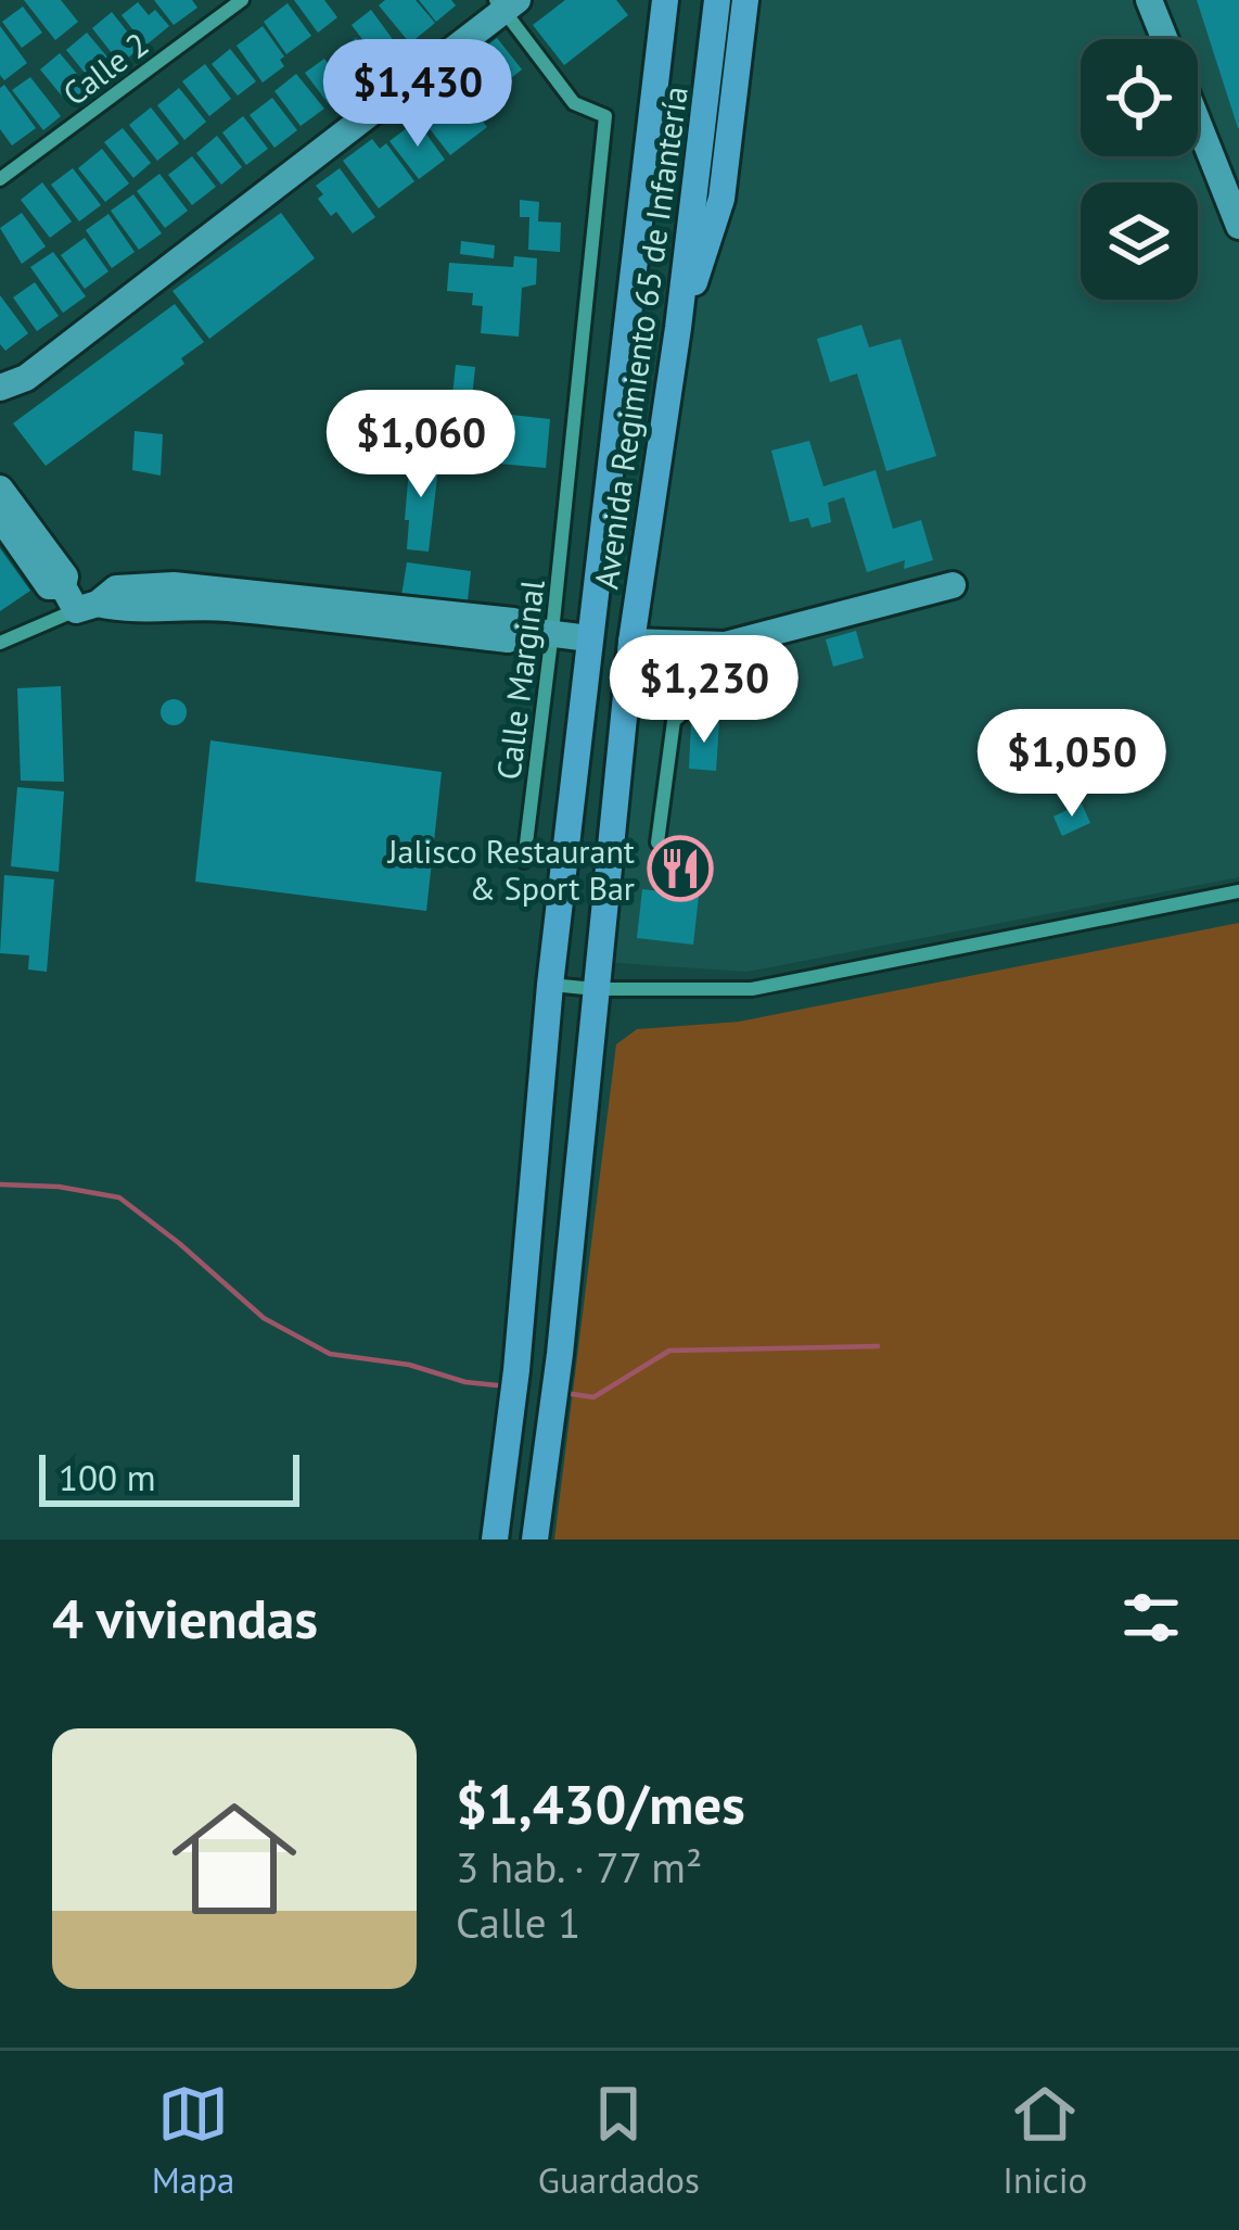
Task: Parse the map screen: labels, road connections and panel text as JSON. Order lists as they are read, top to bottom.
{
  "streets": {
    "main road": ["Avenida Regimiento 65 de Infantería"],
    "street": ["Calle 2", "Calle Marginal"]
  },
  "places": {
    "restaurant": ["Jalisco Restaurant & Sport Bar"]
  },
  "scale_bar": "100 m",
  "page": {
    "price": [
      "$1,430",
      "$1,060",
      "$1,230",
      "$1,050"
    ],
    "scale": "100 m",
    "heading": "4 viviendas",
    "list": [
      {
        "name": "$1,430/mes",
        "note": "3 hab. · 77 m² · Calle 1"
      }
    ],
    "tabs": ["Mapa", "Guardados", "Inicio"]
  }
}
